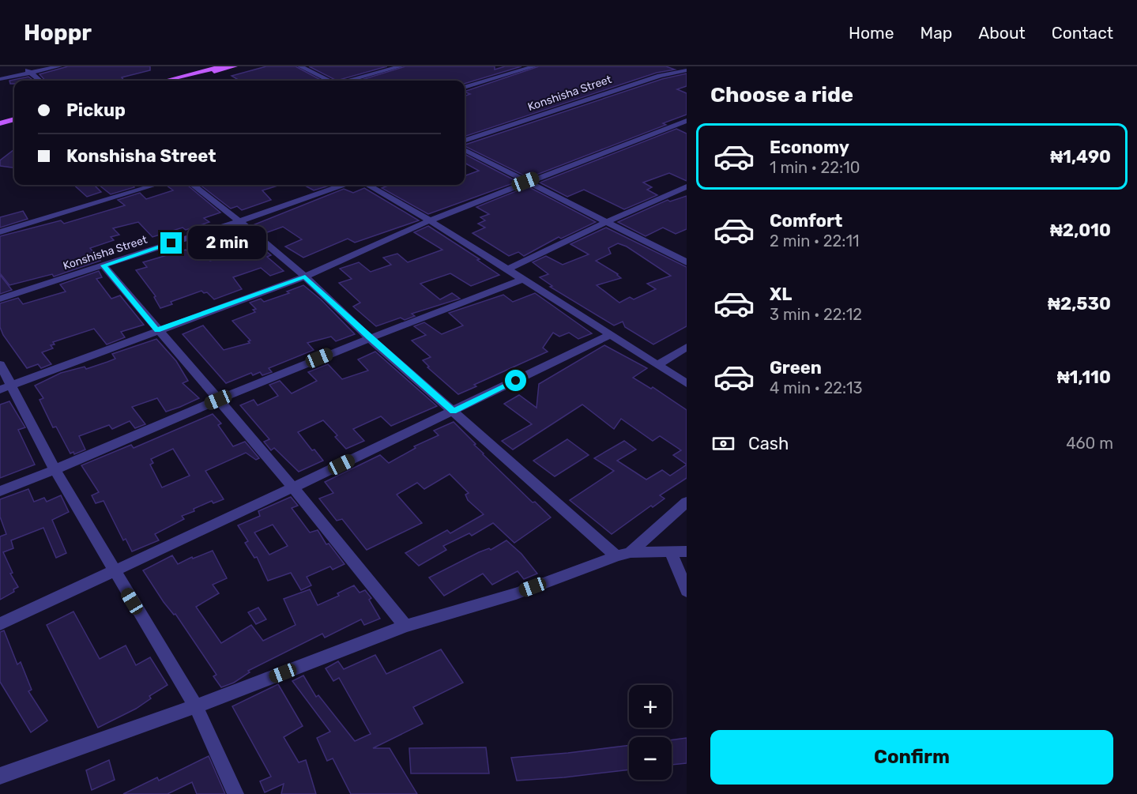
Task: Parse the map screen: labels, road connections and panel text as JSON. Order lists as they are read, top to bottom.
{
  "streets": {
    "street": ["Konshisha Street"]
  },
  "page": {
    "header": "Hoppr",
    "nav": [
      "Home",
      "Map",
      "About",
      "Contact"
    ],
    "heading": "Choose a ride",
    "banner": ["Pickup", "Konshisha Street"],
    "list": [
      {
        "name": "Economy",
        "note": "1 min · 22:10",
        "value": "₦1,490"
      },
      {
        "name": "Comfort",
        "note": "2 min · 22:11",
        "value": "₦2,010"
      },
      {
        "name": "XL",
        "note": "3 min · 22:12",
        "value": "₦2,530"
      },
      {
        "name": "Green",
        "note": "4 min · 22:13",
        "value": "₦1,110"
      }
    ],
    "bubble": "2 min",
    "pay": ["Cash", "460 m"],
    "map_buttons": ["+", "−"],
    "buttons": "Confirm"
  }
}
